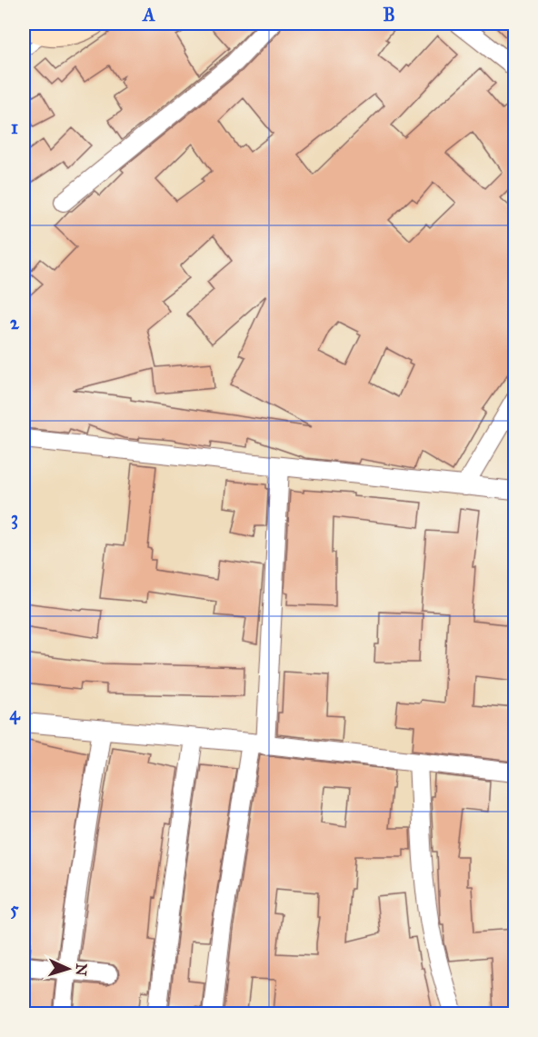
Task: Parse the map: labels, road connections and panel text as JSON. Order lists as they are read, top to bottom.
{
  "north": "right",
  "grid": {
    "columns": ["A", "B"],
    "rows": [
      "1",
      "2",
      "3",
      "4",
      "5"
    ]
  }
}
